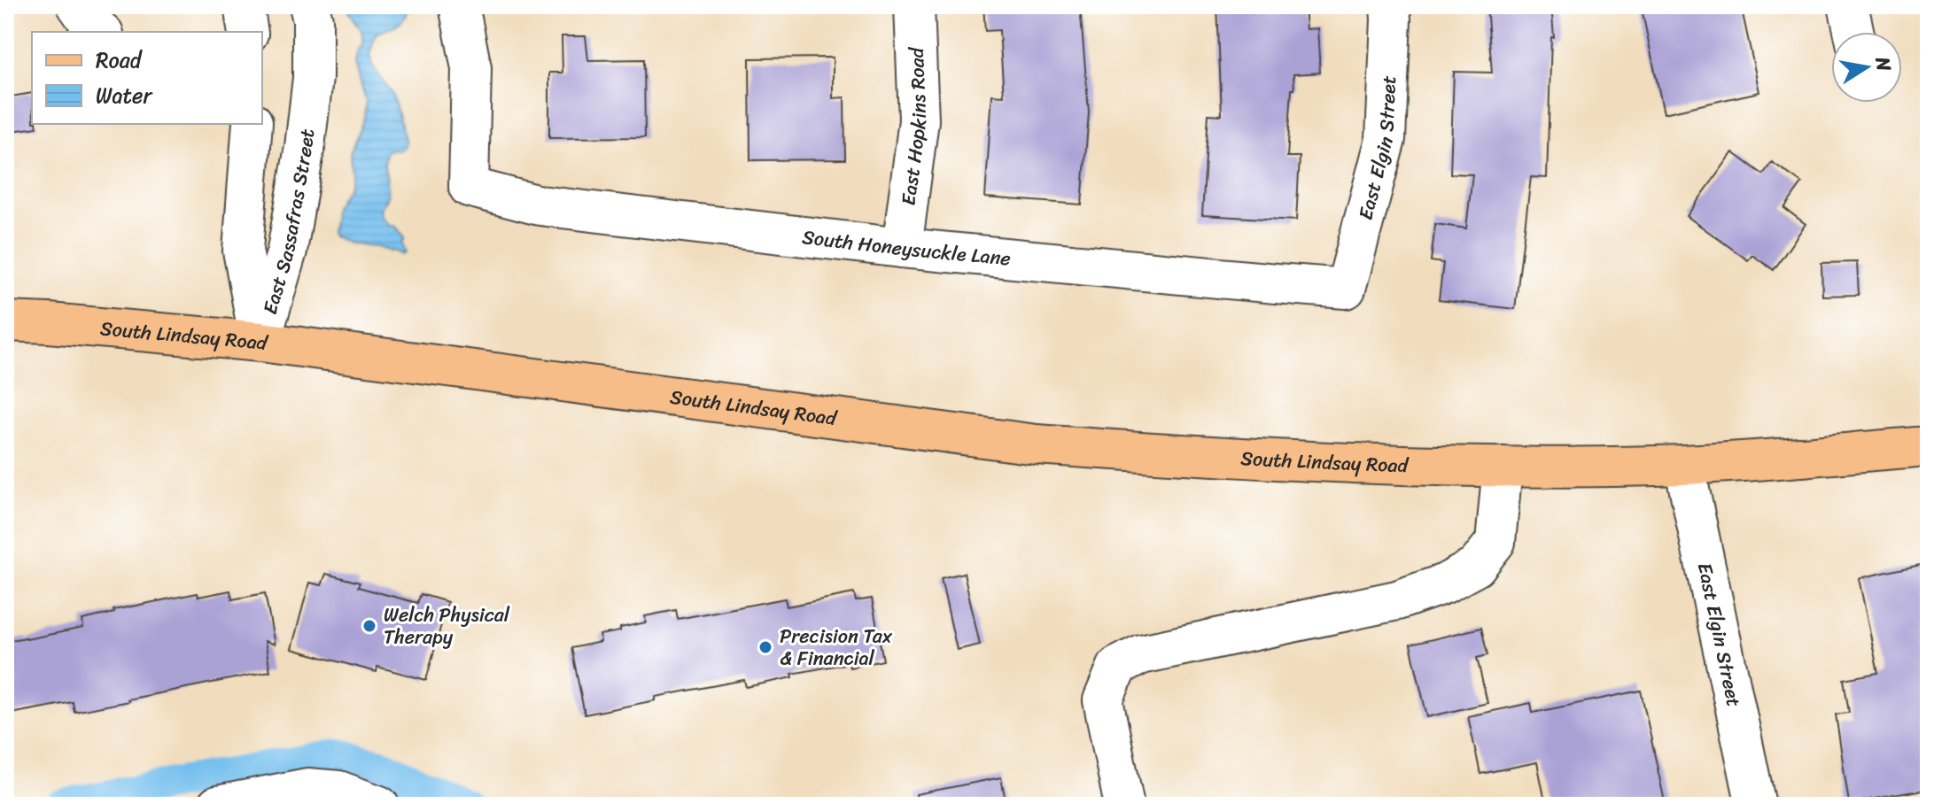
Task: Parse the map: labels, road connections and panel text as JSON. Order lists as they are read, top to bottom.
{
  "streets": {
    "main road": ["South Lindsay Road"],
    "street": [
      "East Hopkins Road",
      "East Elgin Street",
      "East Sassafras Street",
      "South Honeysuckle Lane"
    ]
  },
  "crossings": [
    ["East Hopkins Road", "South Honeysuckle Lane"],
    ["East Elgin Street", "South Honeysuckle Lane"],
    ["East Elgin Street", "South Lindsay Road"],
    ["East Sassafras Street", "South Lindsay Road"]
  ],
  "places": ["Welch Physical Therapy", "Precision Tax & Financial"],
  "legend": ["Road", "Water"],
  "north": "right"
}
